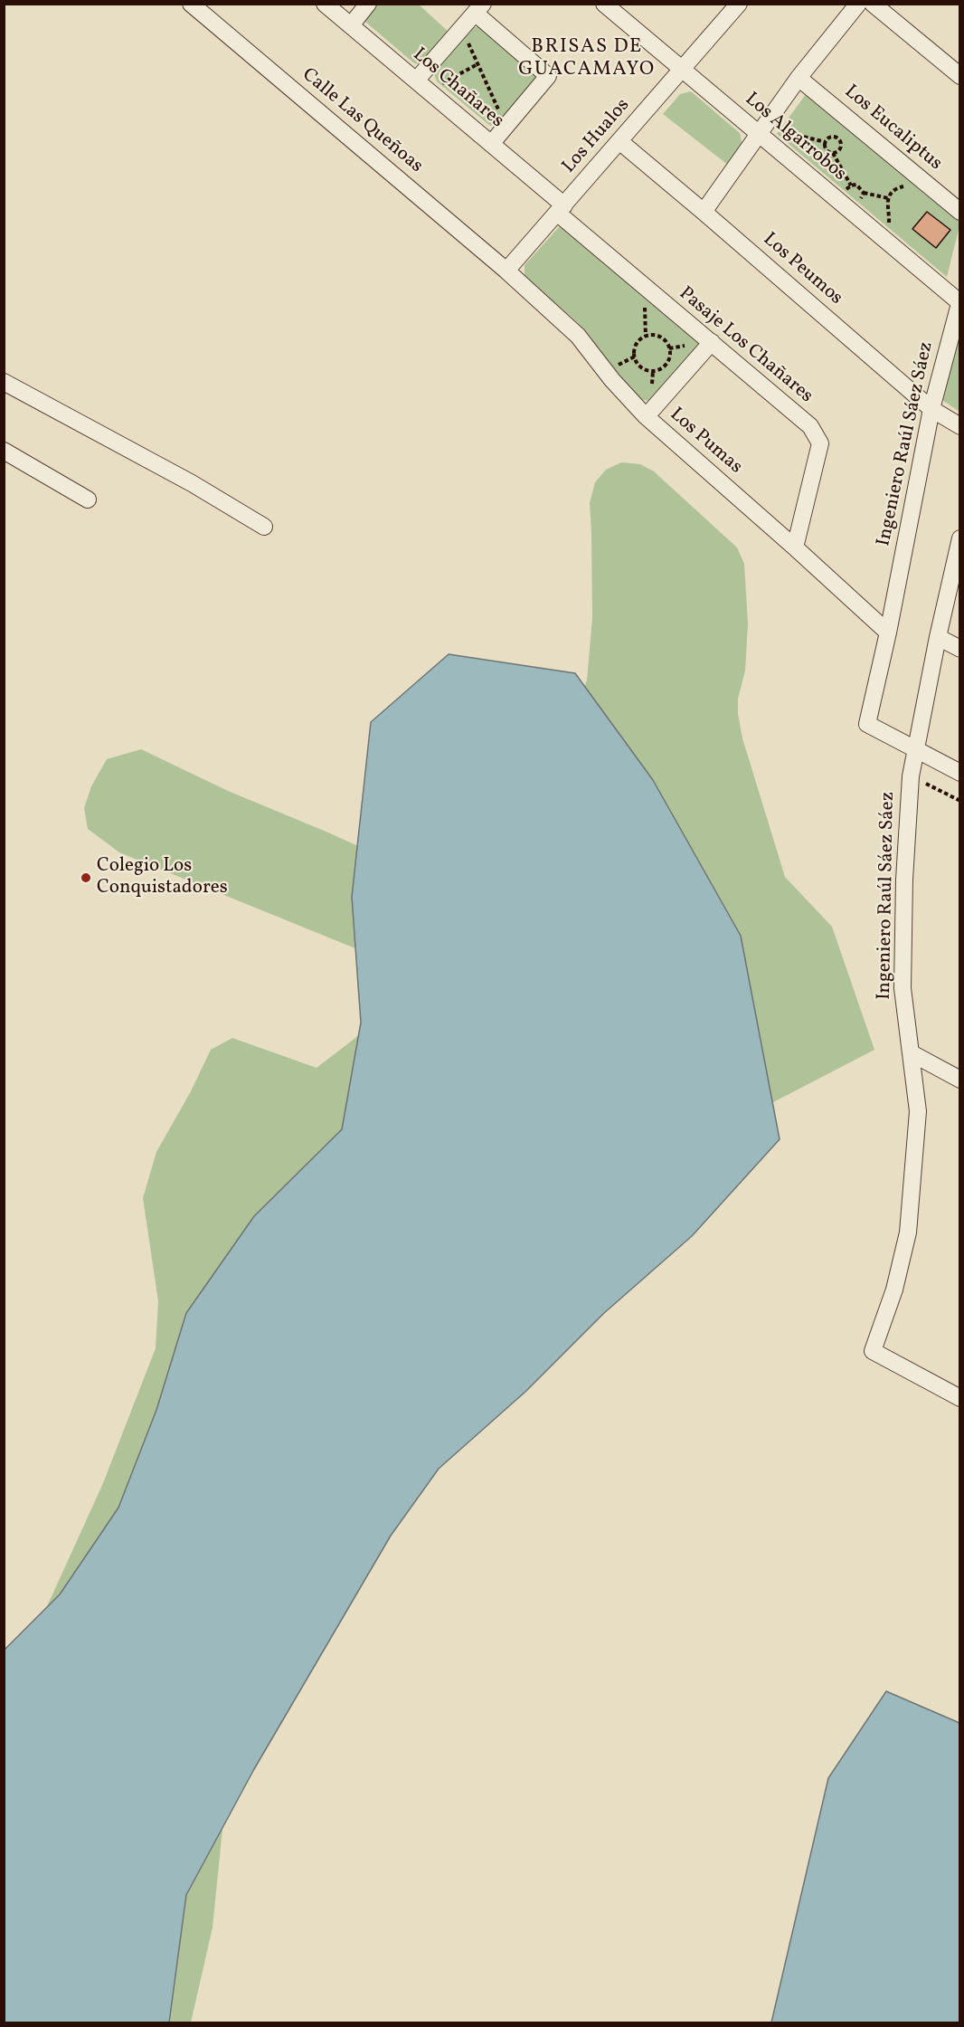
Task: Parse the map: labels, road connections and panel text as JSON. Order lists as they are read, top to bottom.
{
  "streets": {
    "street": [
      "Los Chañares",
      "Calle Las Queñoas",
      "Los Eucaliptus",
      "Los Hualos",
      "Los Algarrobos",
      "Los Peumos",
      "Pasaje Los Chañares",
      "Los Pumas",
      "Ingeniero Raúl Sáez Sáez"
    ]
  },
  "crossings": [
    ["Los Chañares", "Los Hualos"],
    ["Los Chañares", "Pasaje Los Chañares"],
    ["Calle Las Queñoas", "Los Hualos"],
    ["Calle Las Queñoas", "Los Pumas"],
    ["Los Hualos", "Los Algarrobos"],
    ["Los Hualos", "Los Peumos"],
    ["Los Hualos", "Pasaje Los Chañares"],
    ["Los Hualos", "Los Pumas"],
    ["Los Algarrobos", "Ingeniero Raúl Sáez Sáez"],
    ["Los Peumos", "Ingeniero Raúl Sáez Sáez"],
    ["Pasaje Los Chañares", "Los Pumas"],
    ["Los Pumas", "Ingeniero Raúl Sáez Sáez"]
  ],
  "districts": ["BRISAS DE GUACAMAYO"],
  "places": ["Colegio Los Conquistadores"]
}
